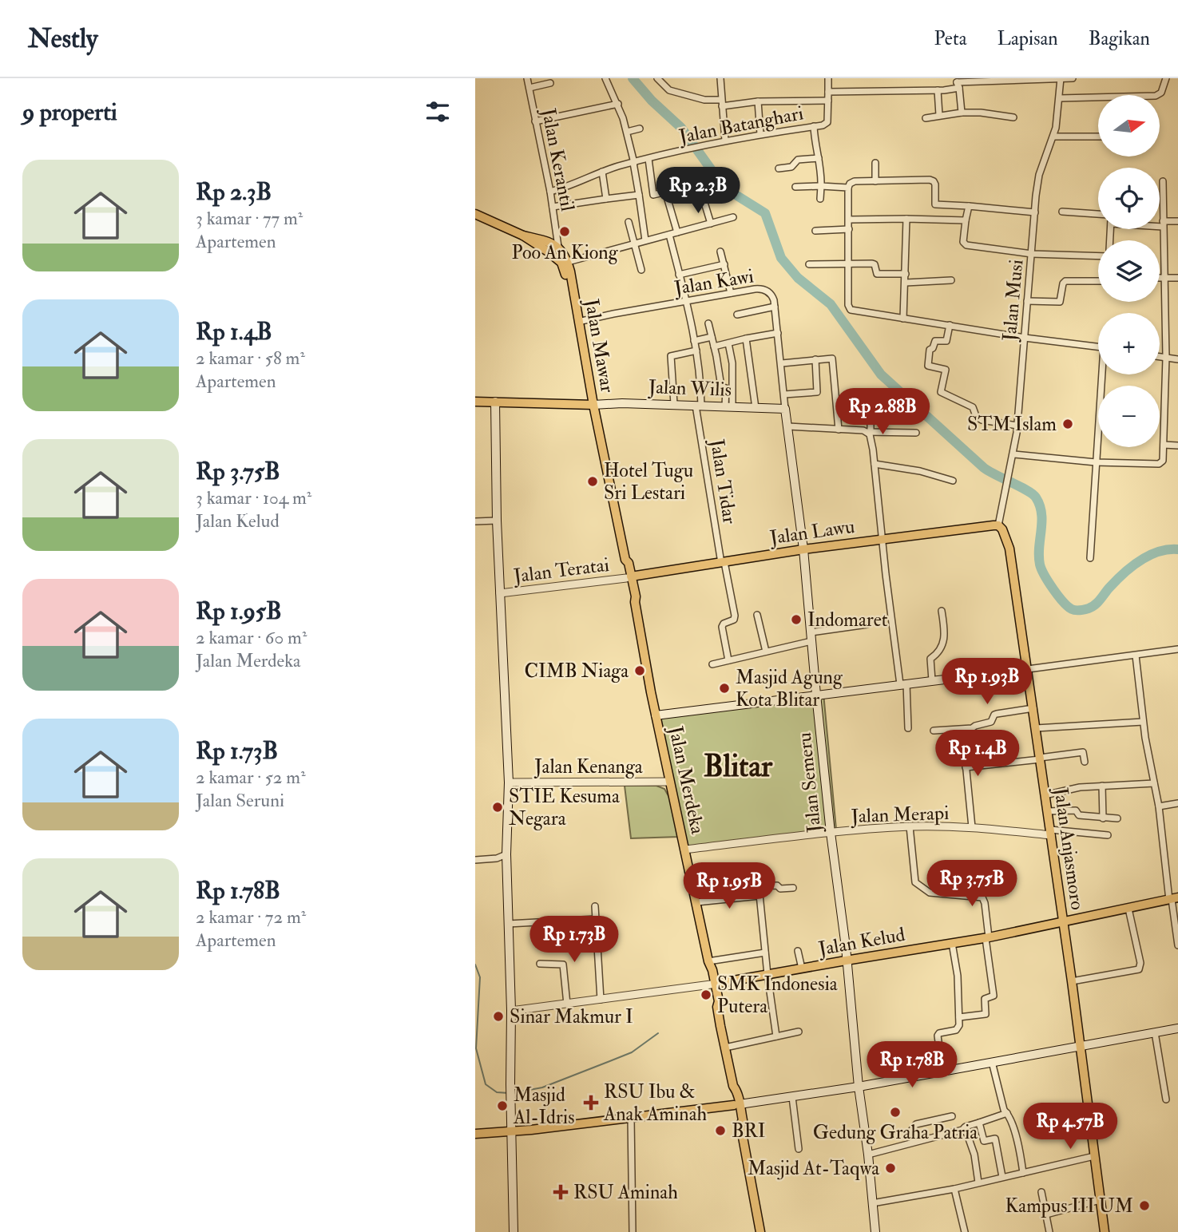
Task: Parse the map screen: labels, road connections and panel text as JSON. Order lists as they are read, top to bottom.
{
  "streets": {
    "main road": [
      "Jalan Mawar",
      "Jalan Wilis",
      "Jalan Lawu",
      "Jalan Merdeka",
      "Jalan Semeru",
      "Jalan Anjasmoro",
      "Jalan Kelud"
    ],
    "street": [
      "Jalan Batanghari",
      "Jalan Kerantil",
      "Jalan Kawi",
      "Jalan Musi",
      "Jalan Tidar",
      "Jalan Teratai",
      "Jalan Kenanga",
      "Jalan Merapi"
    ]
  },
  "crossings": [
    ["Jalan Batanghari", "Jalan Kerantil"],
    ["Jalan Batanghari", "Jalan Musi"],
    ["Jalan Kerantil", "Jalan Mawar"],
    ["Jalan Kawi", "Jalan Mawar"],
    ["Jalan Kawi", "Jalan Wilis"],
    ["Jalan Kawi", "Jalan Tidar"],
    ["Jalan Kawi", "Jalan Semeru"],
    ["Jalan Musi", "Jalan Lawu"],
    ["Jalan Musi", "Jalan Anjasmoro"],
    ["Jalan Mawar", "Jalan Wilis"],
    ["Jalan Mawar", "Jalan Merdeka"],
    ["Jalan Wilis", "Jalan Tidar"],
    ["Jalan Wilis", "Jalan Merdeka"],
    ["Jalan Wilis", "Jalan Semeru"],
    ["Jalan Tidar", "Jalan Lawu"],
    ["Jalan Lawu", "Jalan Teratai"],
    ["Jalan Lawu", "Jalan Merdeka"],
    ["Jalan Lawu", "Jalan Semeru"],
    ["Jalan Lawu", "Jalan Anjasmoro"],
    ["Jalan Teratai", "Jalan Merdeka"],
    ["Jalan Kenanga", "Jalan Merdeka"],
    ["Jalan Merdeka", "Jalan Merapi"],
    ["Jalan Merdeka", "Jalan Kelud"],
    ["Jalan Semeru", "Jalan Merapi"],
    ["Jalan Semeru", "Jalan Kelud"],
    ["Jalan Merapi", "Jalan Anjasmoro"],
    ["Jalan Anjasmoro", "Jalan Kelud"]
  ],
  "districts": ["Blitar"],
  "places": {
    "other": [
      "Poo An Kiong",
      "STM Islam",
      "Hotel Tugu Sri Lestari",
      "Indomaret",
      "CIMB Niaga",
      "Masjid Agung Kota Blitar",
      "STIE Kesuma Negara",
      "SMK Indonesia Putera",
      "Sinar Makmur I",
      "Masjid Al-Idris",
      "Gedung Graha Patria",
      "BRI",
      "Masjid At-Taqwa",
      "Kampus III UM"
    ],
    "health": ["RSU Ibu & Anak Aminah", "RSU Aminah"]
  },
  "north": "right",
  "page": {
    "header": "Nestly",
    "nav": ["Peta", "Lapisan", "Bagikan"],
    "heading": "9 properti",
    "map_buttons": ["+", "−"],
    "list": [
      {
        "name": "Rp 2.3B",
        "note": "3 kamar · 77 m² · Apartemen"
      },
      {
        "name": "Rp 1.4B",
        "note": "2 kamar · 58 m² · Apartemen"
      },
      {
        "name": "Rp 3.75B",
        "note": "3 kamar · 104 m² · Jalan Kelud"
      },
      {
        "name": "Rp 1.95B",
        "note": "2 kamar · 60 m² · Jalan Merdeka"
      },
      {
        "name": "Rp 1.73B",
        "note": "2 kamar · 52 m² · Jalan Seruni"
      },
      {
        "name": "Rp 1.78B",
        "note": "2 kamar · 72 m² · Apartemen"
      }
    ],
    "price": [
      "Rp 2.3B",
      "Rp 2.88B",
      "Rp 1.93B",
      "Rp 1.4B",
      "Rp 3.75B",
      "Rp 1.95B",
      "Rp 1.73B",
      "Rp 1.78B",
      "Rp 4.57B"
    ]
  }
}
